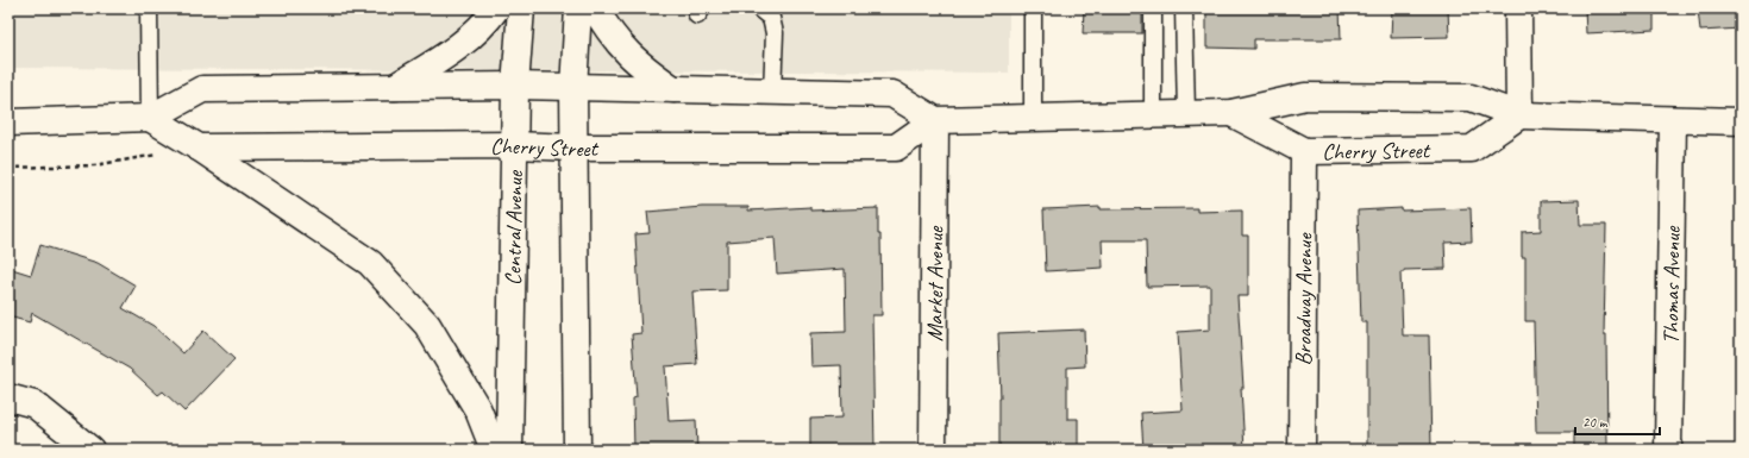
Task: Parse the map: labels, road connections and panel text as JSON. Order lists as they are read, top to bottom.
{
  "streets": {
    "street": [
      "Cherry Street",
      "Central Avenue",
      "Market Avenue",
      "Thomas Avenue",
      "Broadway Avenue"
    ]
  },
  "crossings": [
    ["Cherry Street", "Central Avenue"],
    ["Cherry Street", "Market Avenue"],
    ["Cherry Street", "Thomas Avenue"],
    ["Cherry Street", "Broadway Avenue"]
  ],
  "scale_bar": "20 m"
}
